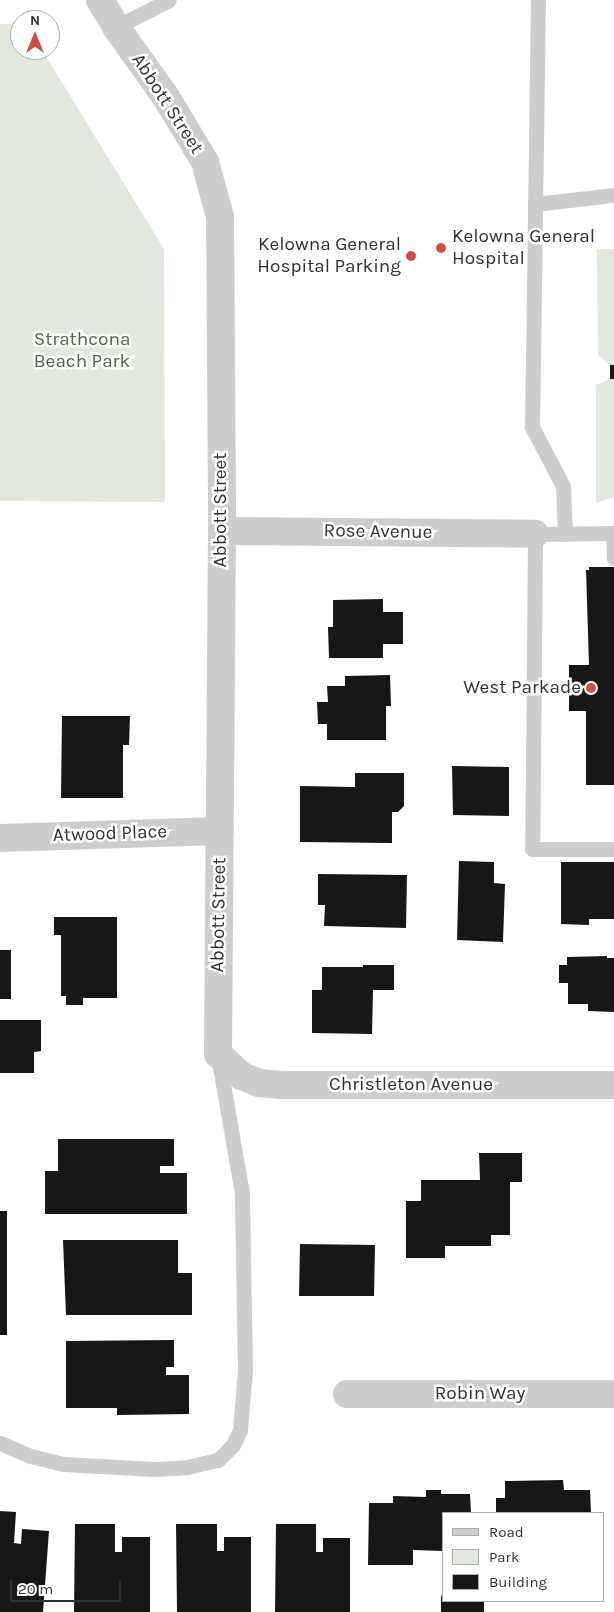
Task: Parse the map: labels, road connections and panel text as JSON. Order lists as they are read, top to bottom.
{
  "streets": {
    "street": [
      "Abbott Street",
      "Rose Avenue",
      "Atwood Place",
      "Christleton Avenue",
      "Robin Way"
    ]
  },
  "crossings": [
    ["Abbott Street", "Rose Avenue"],
    ["Abbott Street", "Atwood Place"],
    ["Abbott Street", "Christleton Avenue"]
  ],
  "parks": ["Strathcona Beach Park"],
  "places": ["Kelowna General Hospital", "Kelowna General Hospital Parking", "West Parkade"],
  "legend": ["Road", "Park", "Building"],
  "scale_bar": "20 m",
  "north": "top"
}
